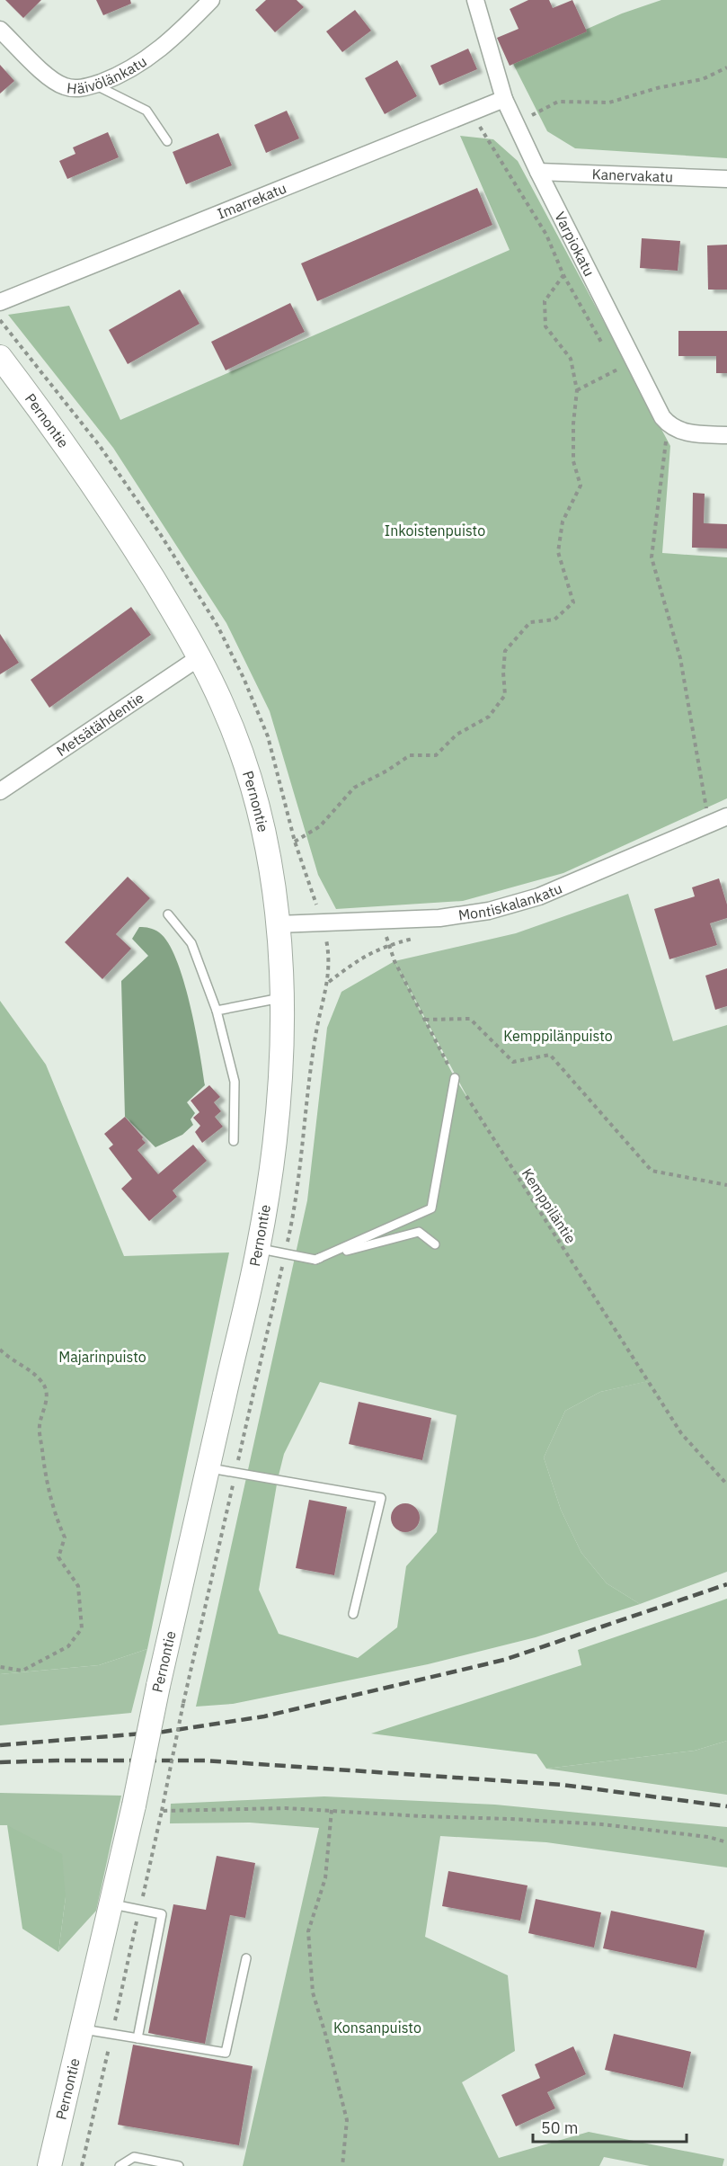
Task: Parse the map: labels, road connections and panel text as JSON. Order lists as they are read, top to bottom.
{
  "streets": {
    "street": [
      "Häivölänkatu",
      "Kanervakatu",
      "Imarrekatu",
      "Varpiokatu",
      "Pernontie",
      "Metsätähdentie",
      "Montiskalankatu"
    ],
    "path": ["Kemppiläntie"]
  },
  "crossings": [
    ["Kanervakatu", "Varpiokatu"],
    ["Imarrekatu", "Varpiokatu"],
    ["Pernontie", "Metsätähdentie"],
    ["Pernontie", "Montiskalankatu"],
    ["Montiskalankatu", "Kemppiläntie"]
  ],
  "parks": [
    "Inkoistenpuisto",
    "Kemppilänpuisto",
    "Majarinpuisto",
    "Konsanpuisto"
  ],
  "scale_bar": "50 m"
}
